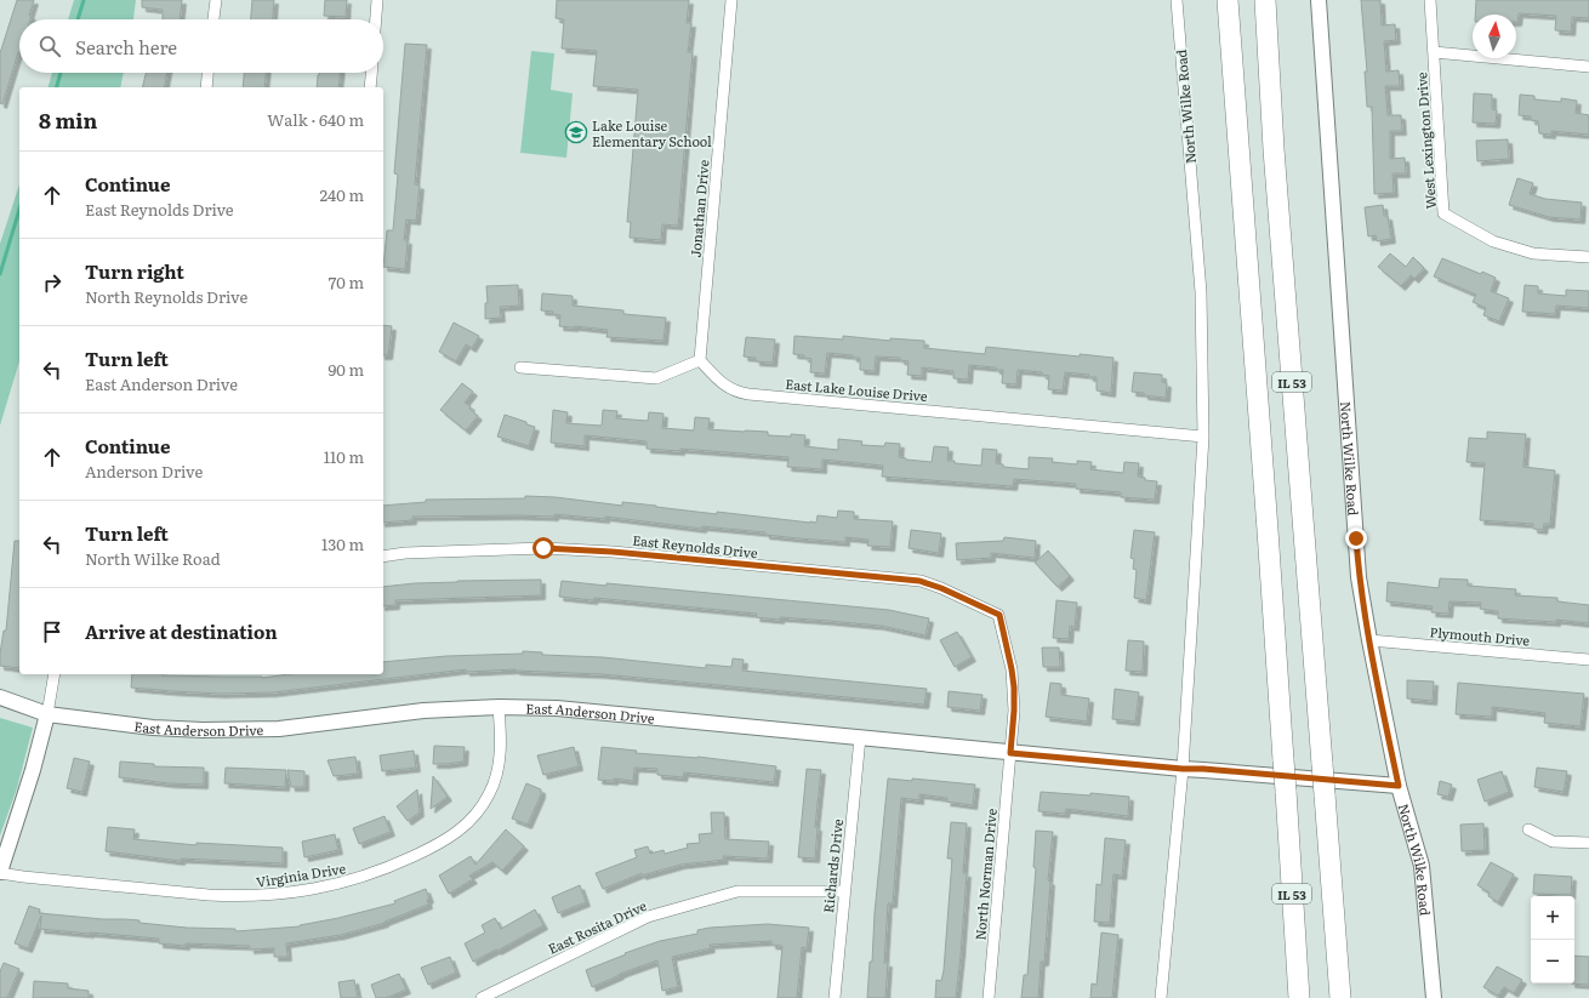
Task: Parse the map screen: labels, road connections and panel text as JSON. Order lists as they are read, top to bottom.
{
  "streets": {
    "highway": ["IL 53"],
    "street": [
      "North Wilke Road",
      "West Lexington Drive",
      "Jonathan Drive",
      "East Lake Louise Drive",
      "East Reynolds Drive",
      "Plymouth Drive",
      "East Anderson Drive",
      "Richards Drive",
      "Virginia Drive",
      "North Norman Drive",
      "East Rosita Drive"
    ]
  },
  "crossings": [
    ["North Wilke Road", "East Lake Louise Drive"],
    ["North Wilke Road", "Plymouth Drive"],
    ["North Wilke Road", "East Anderson Drive"],
    ["Jonathan Drive", "East Lake Louise Drive"],
    ["East Reynolds Drive", "North Norman Drive"],
    ["East Anderson Drive", "Richards Drive"],
    ["East Anderson Drive", "Virginia Drive"],
    ["East Anderson Drive", "North Norman Drive"],
    ["Richards Drive", "East Rosita Drive"]
  ],
  "places": {
    "school or university": ["Lake Louise Elementary School"]
  },
  "north": "top",
  "page": {
    "search": "Search here",
    "heading": ["8 min", "Walk · 640 m"],
    "list": [
      ["Continue", "East Reynolds Drive", "240 m"],
      ["Turn right", "North Reynolds Drive", "70 m"],
      ["Turn left", "East Anderson Drive", "90 m"],
      ["Continue", "Anderson Drive", "110 m"],
      ["Turn left", "North Wilke Road", "130 m"],
      "Arrive at destination"
    ],
    "map_buttons": ["+", "−"]
  }
}
